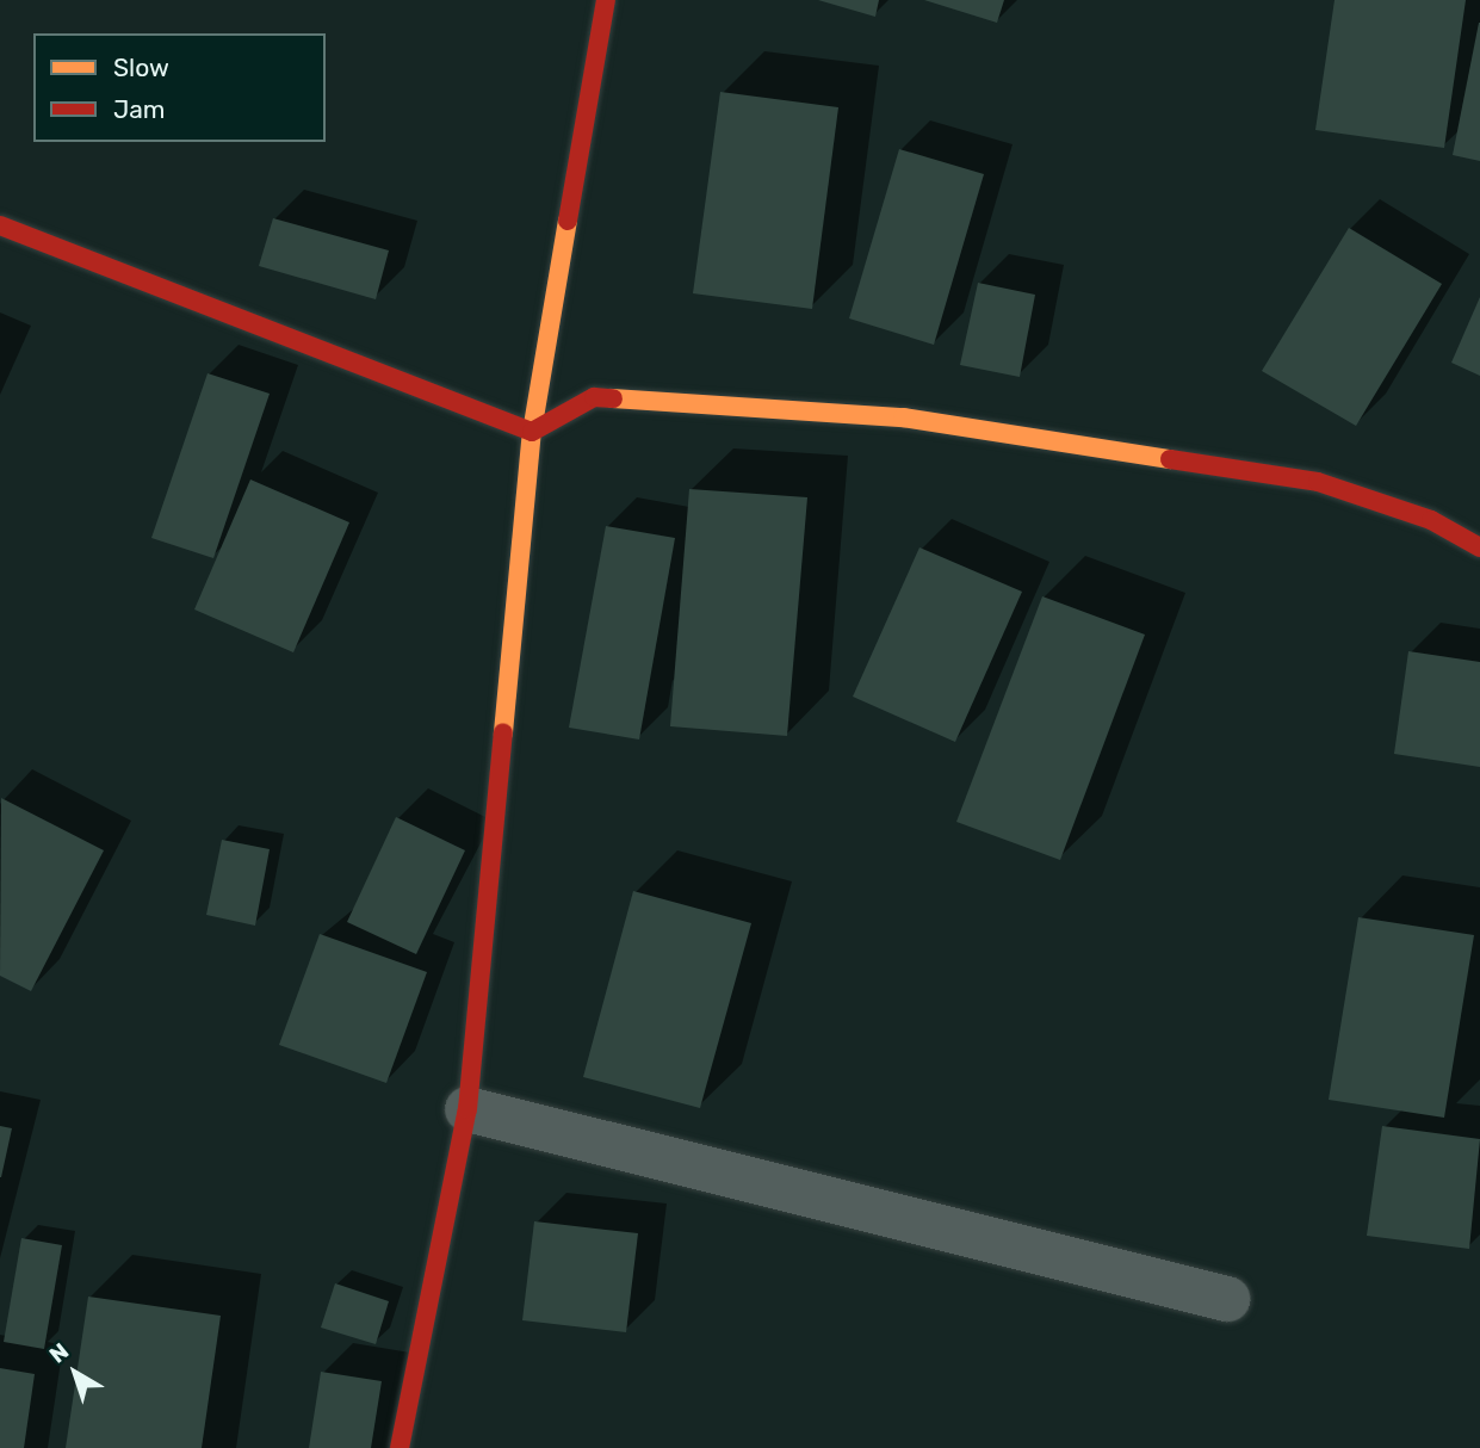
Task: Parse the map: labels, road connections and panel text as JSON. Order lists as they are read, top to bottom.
{
  "legend": ["Slow", "Jam"],
  "north": "top left"
}
